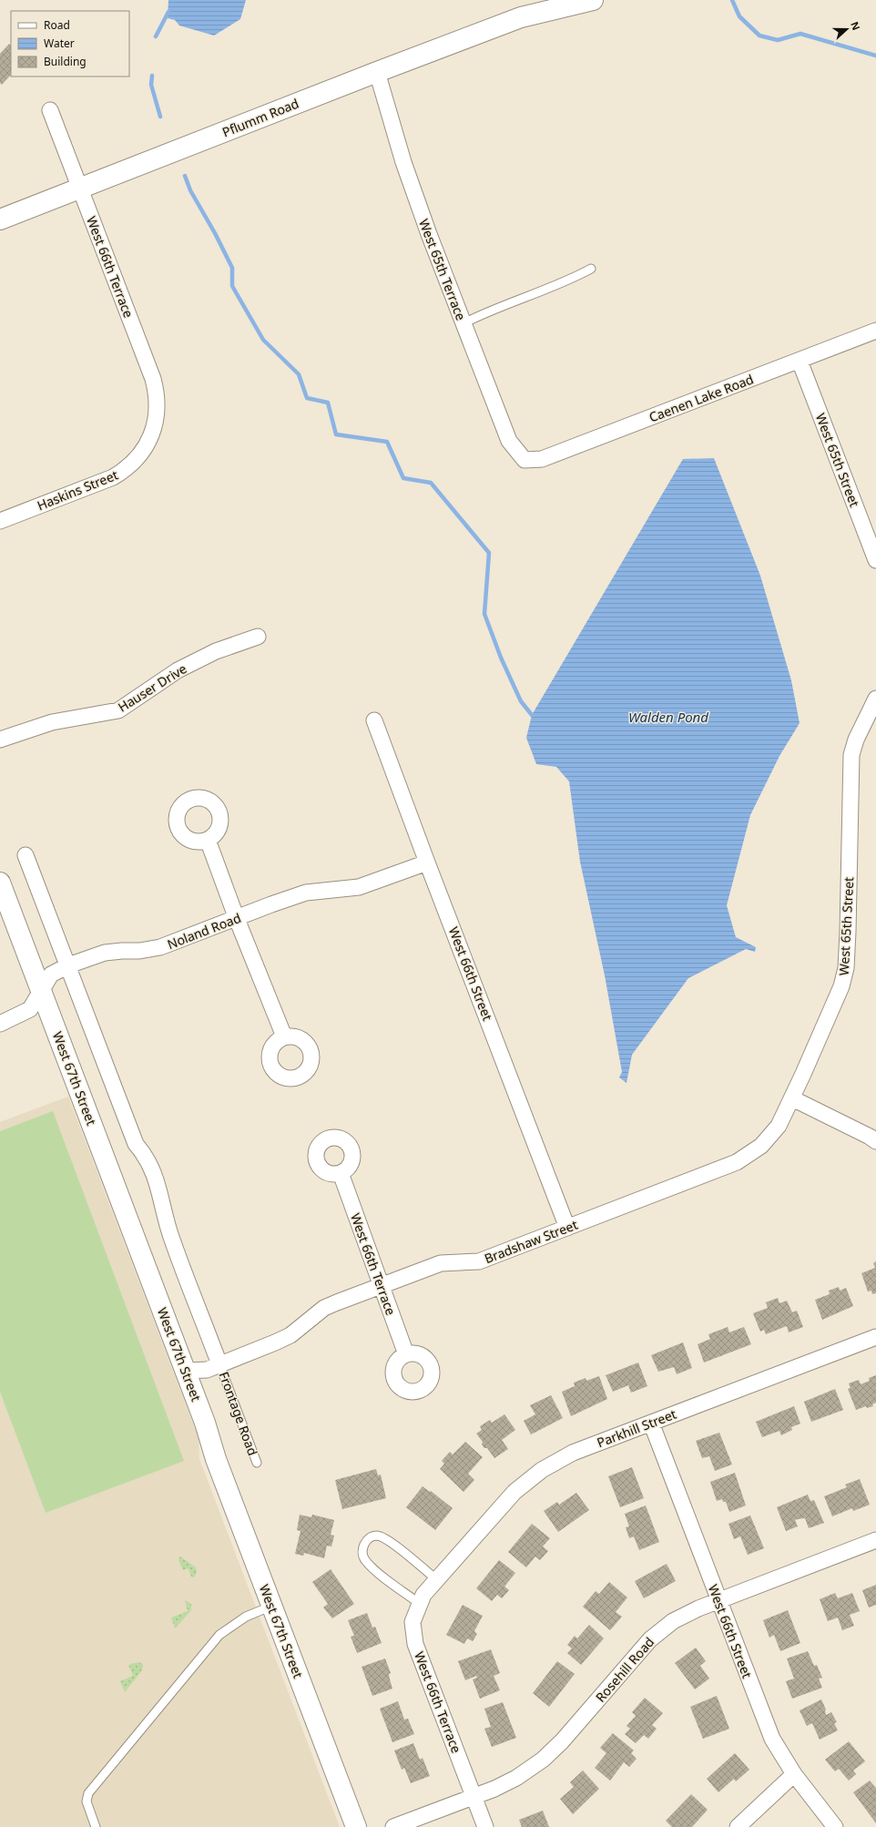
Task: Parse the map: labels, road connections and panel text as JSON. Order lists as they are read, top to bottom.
{
  "streets": {
    "street": [
      "Pflumm Road",
      "West 66th Terrace",
      "West 65th Terrace",
      "Caenen Lake Road",
      "West 65th Street",
      "Haskins Street",
      "Hauser Drive",
      "Noland Road",
      "West 66th Street",
      "West 67th Street",
      "Bradshaw Street",
      "Parkhill Street",
      "Rosehill Road"
    ],
    "lane": ["Frontage Road"]
  },
  "crossings": [
    ["Pflumm Road", "West 66th Terrace"],
    ["Pflumm Road", "West 65th Terrace"],
    ["West 66th Terrace", "Haskins Street"],
    ["West 66th Terrace", "Bradshaw Street"],
    ["West 66th Terrace", "Parkhill Street"],
    ["West 66th Terrace", "Rosehill Road"],
    ["West 65th Terrace", "Caenen Lake Road"],
    ["Caenen Lake Road", "West 65th Street"],
    ["West 65th Street", "Bradshaw Street"],
    ["Noland Road", "West 66th Street"],
    ["Noland Road", "West 67th Street"],
    ["West 66th Street", "Bradshaw Street"],
    ["West 66th Street", "Parkhill Street"],
    ["West 66th Street", "Rosehill Road"],
    ["West 67th Street", "Bradshaw Street"],
    ["Bradshaw Street", "Frontage Road"]
  ],
  "water": ["Walden Pond"],
  "legend": ["Road", "Water", "Building"],
  "north": "right"
}
